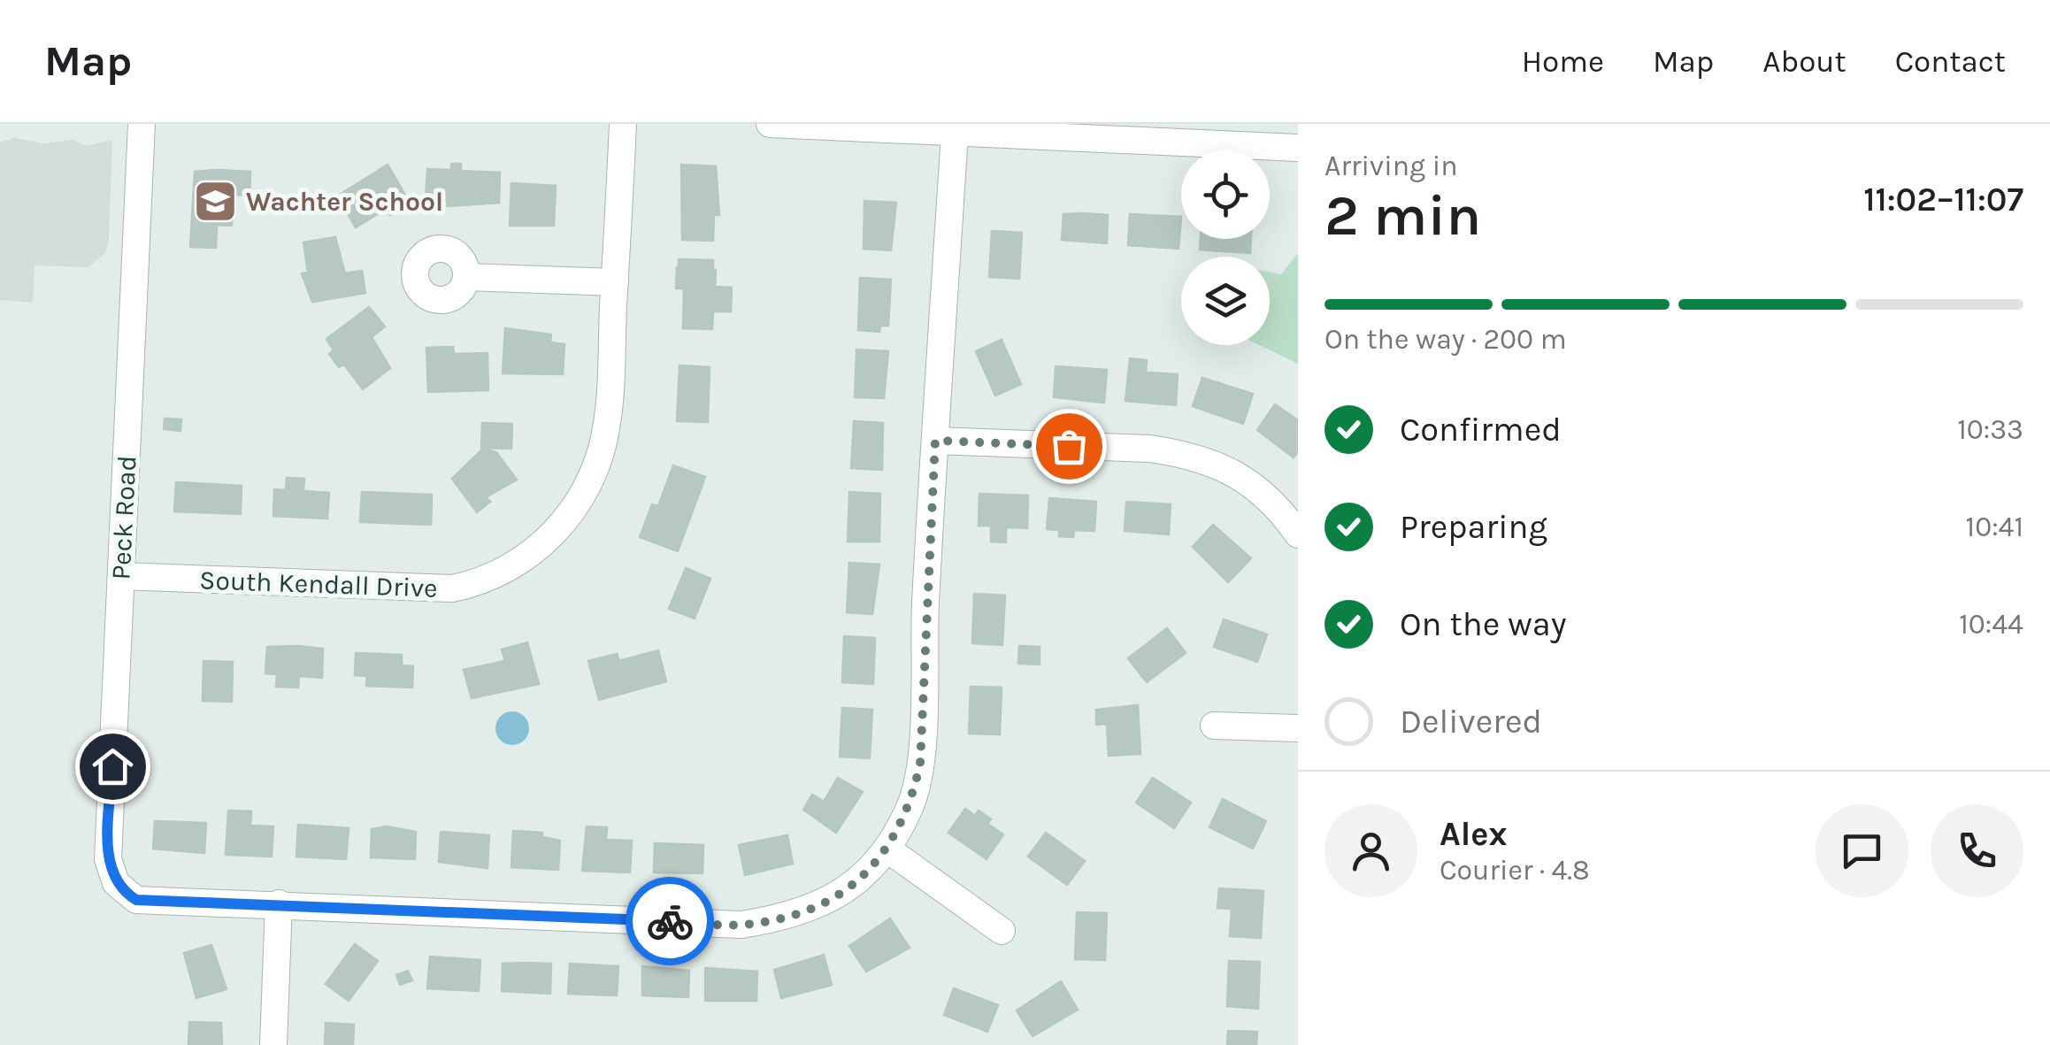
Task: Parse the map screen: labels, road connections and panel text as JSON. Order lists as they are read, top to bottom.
{
  "streets": {
    "street": ["Peck Road", "South Kendall Drive"]
  },
  "crossings": [
    ["Peck Road", "South Kendall Drive"]
  ],
  "places": {
    "school or university": ["Wachter School"]
  },
  "page": {
    "header": "Map",
    "nav": [
      "Home",
      "Map",
      "About",
      "Contact"
    ],
    "heading": ["2 min", "Arriving in", "11:02–11:07"],
    "panel": ["Alex", "Courier · 4.8"],
    "bar": "On the way · 200 m",
    "list": [
      ["Confirmed", "10:33"],
      ["Preparing", "10:41"],
      ["On the way", "10:44"],
      "Delivered"
    ]
  }
}
